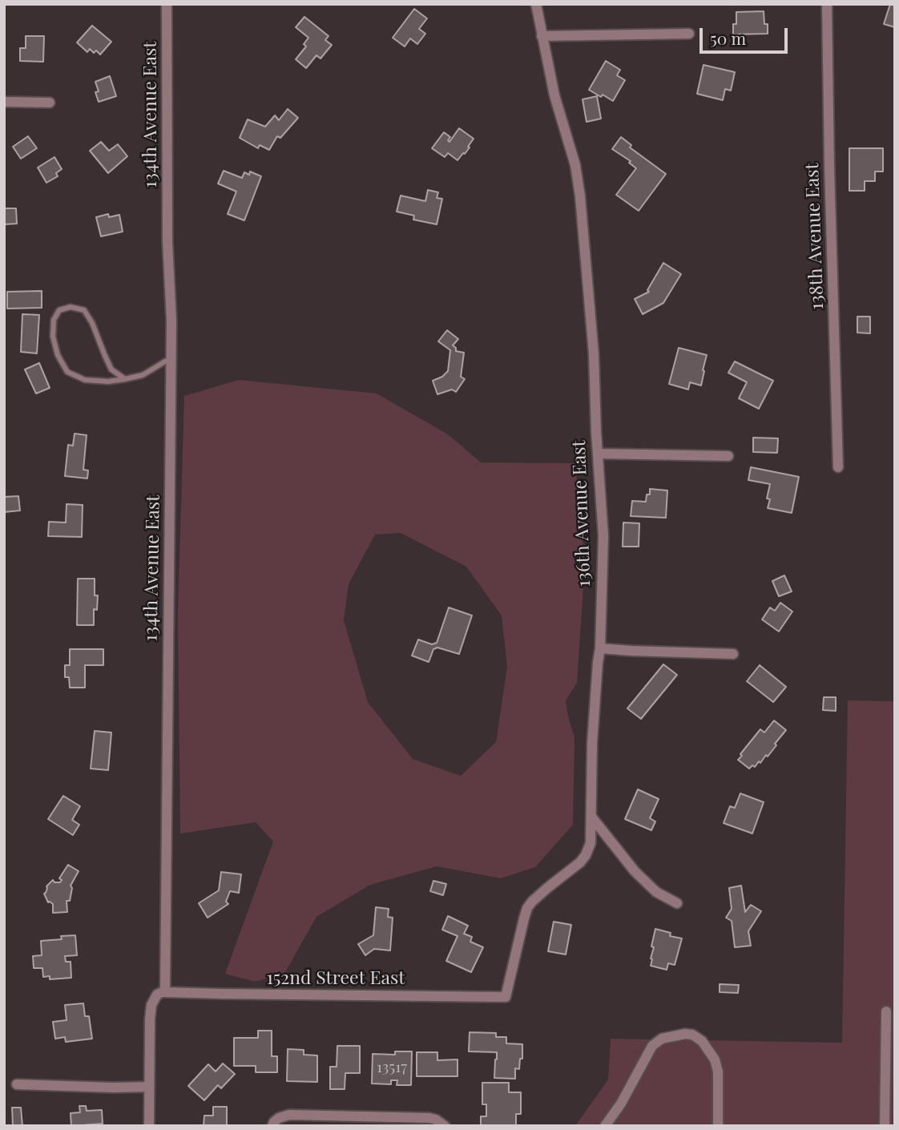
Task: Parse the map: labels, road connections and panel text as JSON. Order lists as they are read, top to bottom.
{
  "streets": {
    "street": [
      "134th Avenue East",
      "138th Avenue East",
      "136th Avenue East",
      "152nd Street East"
    ]
  },
  "crossings": [
    ["134th Avenue East", "152nd Street East"],
    ["136th Avenue East", "152nd Street East"]
  ],
  "house_numbers": ["13517"],
  "scale_bar": "50 m"
}
